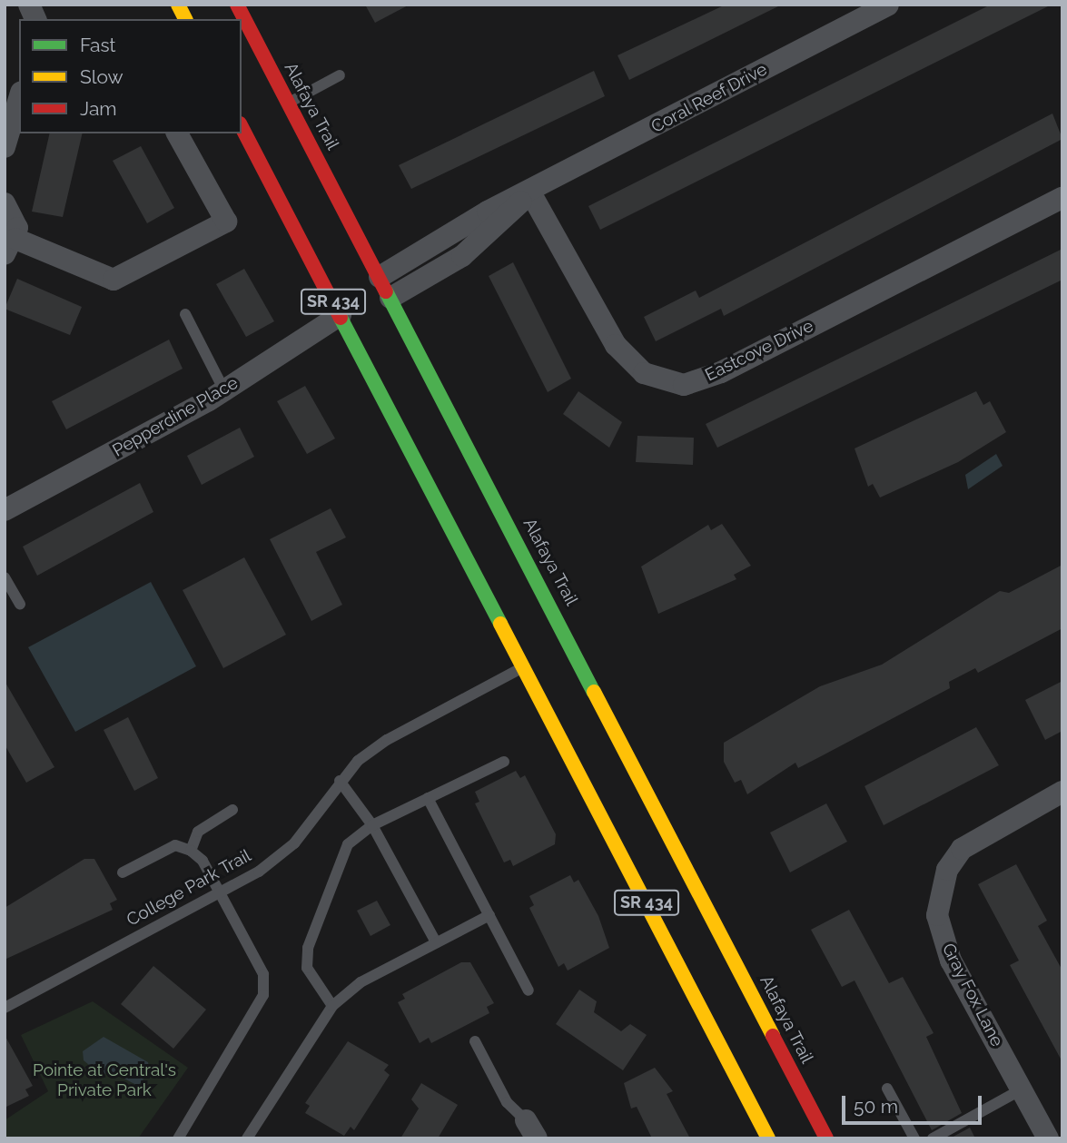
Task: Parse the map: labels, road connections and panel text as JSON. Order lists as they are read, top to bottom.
{
  "streets": {
    "main road": ["Alafaya Trail", "SR 434"],
    "street": [
      "Coral Reef Drive",
      "Eastcove Drive",
      "Pepperdine Place",
      "Gray Fox Lane"
    ],
    "lane": ["College Park Trail"]
  },
  "crossings": [
    ["Coral Reef Drive", "Alafaya Trail"],
    ["Coral Reef Drive", "Eastcove Drive"],
    ["SR 434", "Pepperdine Place"],
    ["SR 434", "College Park Trail"]
  ],
  "parks": ["Pointe at Central's Private Park"],
  "legend": ["Fast", "Slow", "Jam"],
  "scale_bar": "50 m"
}
